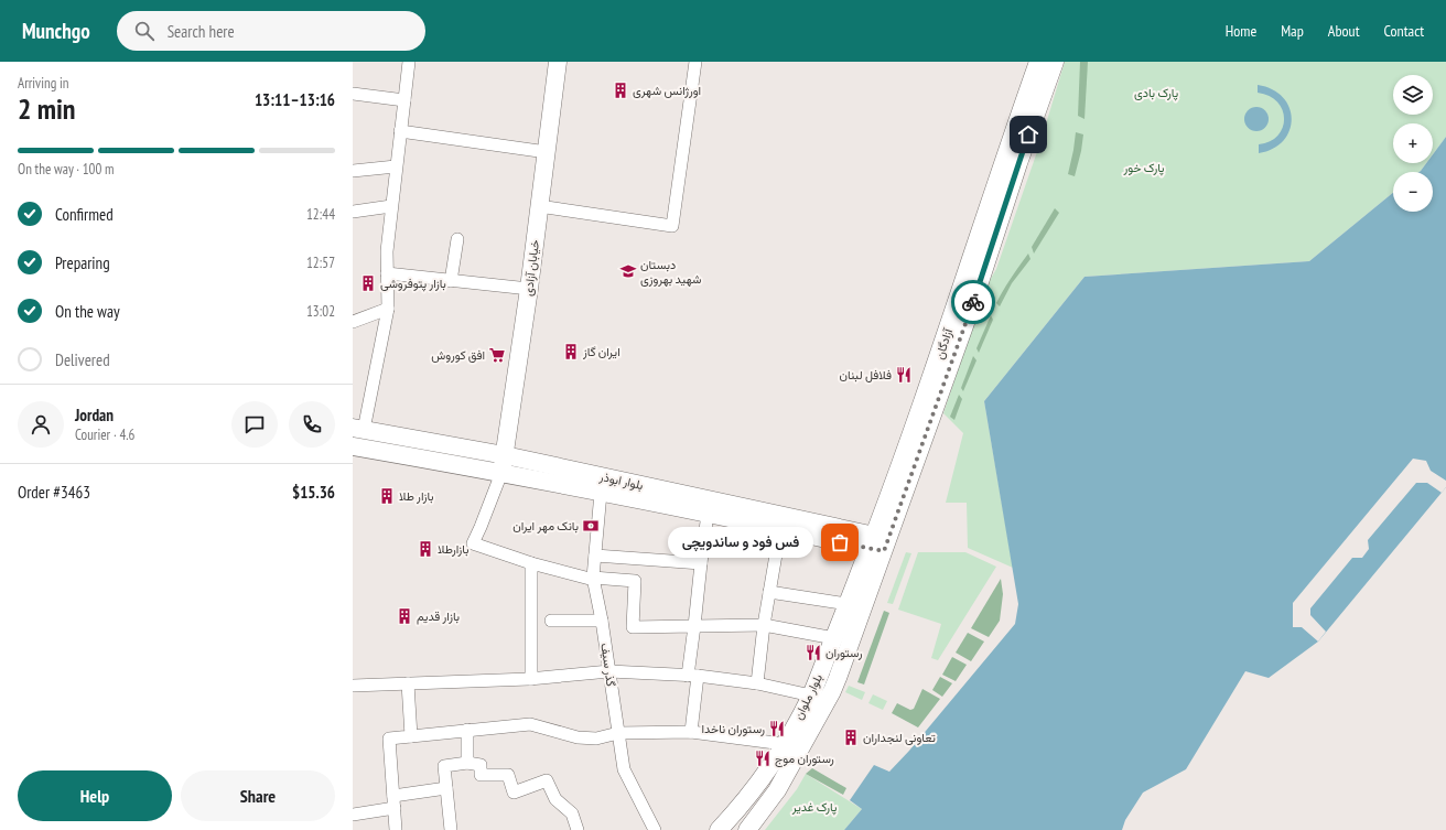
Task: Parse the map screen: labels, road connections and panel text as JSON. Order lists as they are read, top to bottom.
{
  "streets": {
    "main road": [
      "خیابان آزادی",
      "آزادگان",
      "بلوار ابوذر",
      "بلوار ملوان"
    ],
    "street": ["گذر سیف"]
  },
  "crossings": [
    ["خیابان آزادی", "بلوار ابوذر"],
    ["آزادگان", "بلوار ابوذر"],
    ["آزادگان", "بلوار ملوان"],
    ["بلوار ابوذر", "گذر سیف"],
    ["بلوار ابوذر", "بلوار ملوان"]
  ],
  "parks": ["پارک بادی", "پارک خور", "پارک غدیر"],
  "places": {
    "building": [
      "اورژانس شهری",
      "بازار پتوفروشی",
      "ایران گاز",
      "بازار طلا",
      "بازارطلا",
      "بازار قدیم",
      "تعاونی لنجداران"
    ],
    "school or university": ["دبستان شهید بهروزی"],
    "supermarket": ["افق کوروش"],
    "restaurant": [
      "فلافل لبنان",
      "رستوران",
      "رستوران ناخدا",
      "رستوران موج"
    ],
    "bank": ["بانک مهر ایران"],
    "other": ["فس فود و ساندویچی"]
  },
  "page": {
    "header": "Munchgo",
    "search": "Search here",
    "nav": [
      "Home",
      "Map",
      "About",
      "Contact"
    ],
    "heading": ["2 min", "Arriving in", "13:11–13:16"],
    "panel": [
      "Jordan",
      "Courier · 4.6",
      "Order #3463",
      "$15.36"
    ],
    "map_buttons": ["+", "−"],
    "bar": "On the way · 100 m",
    "list": [
      ["Confirmed", "12:44"],
      ["Preparing", "12:57"],
      ["On the way", "13:02"],
      "Delivered"
    ],
    "bubble": "فس فود و ساندویچی",
    "buttons": ["Help", "Share"]
  }
}
